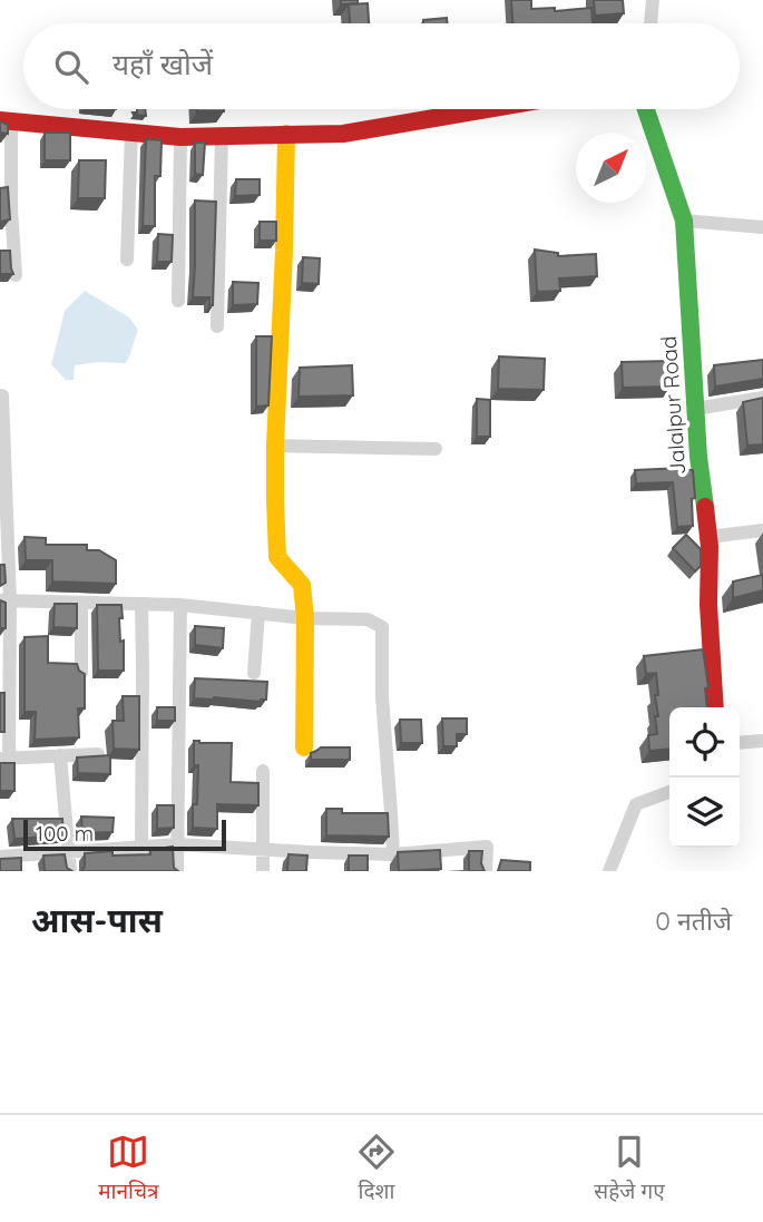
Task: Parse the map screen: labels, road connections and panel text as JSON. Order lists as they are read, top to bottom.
{
  "streets": {
    "street": ["Jalalpur Road"]
  },
  "scale_bar": "100 m",
  "north": "top right",
  "page": {
    "search": "यहाँ खोजें",
    "scale": "100 m",
    "heading": ["आस-पास", "0 नतीजे"],
    "nav": ["मानचित्र", "दिशा", "सहेजे गए"]
  }
}
